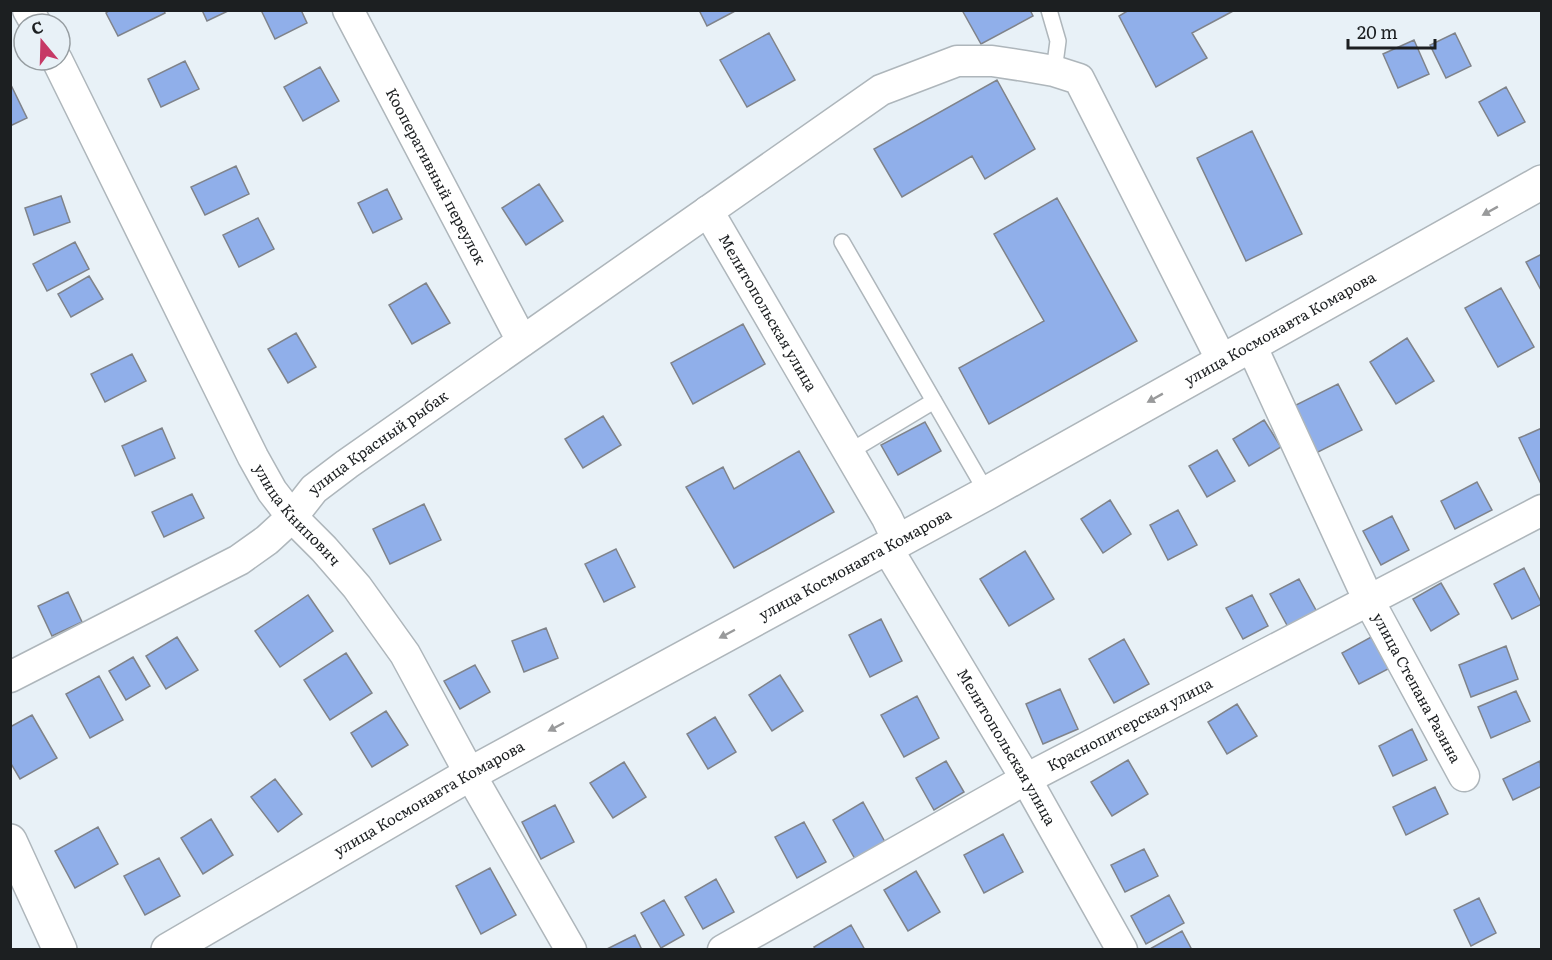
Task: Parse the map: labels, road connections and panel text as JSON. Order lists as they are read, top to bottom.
{
  "streets": {
    "main road": ["улица Космонавта Комарова"],
    "street": [
      "Кооперативный переулок",
      "Мелитопольская улица",
      "улица Красный рыбак",
      "улица Книпович",
      "улица Степана Разина",
      "Краснопитерская улица"
    ]
  },
  "crossings": [
    ["Кооперативный переулок", "улица Красный рыбак"],
    ["Мелитопольская улица", "улица Космонавта Комарова"],
    ["Мелитопольская улица", "улица Красный рыбак"],
    ["Мелитопольская улица", "Краснопитерская улица"],
    ["улица Космонавта Комарова", "улица Книпович"],
    ["улица Космонавта Комарова", "улица Степана Разина"],
    ["улица Красный рыбак", "улица Книпович"],
    ["улица Степана Разина", "Краснопитерская улица"]
  ],
  "one_way": ["улица Космонавта Комарова"],
  "scale_bar": "20 m",
  "north": "top"
}
